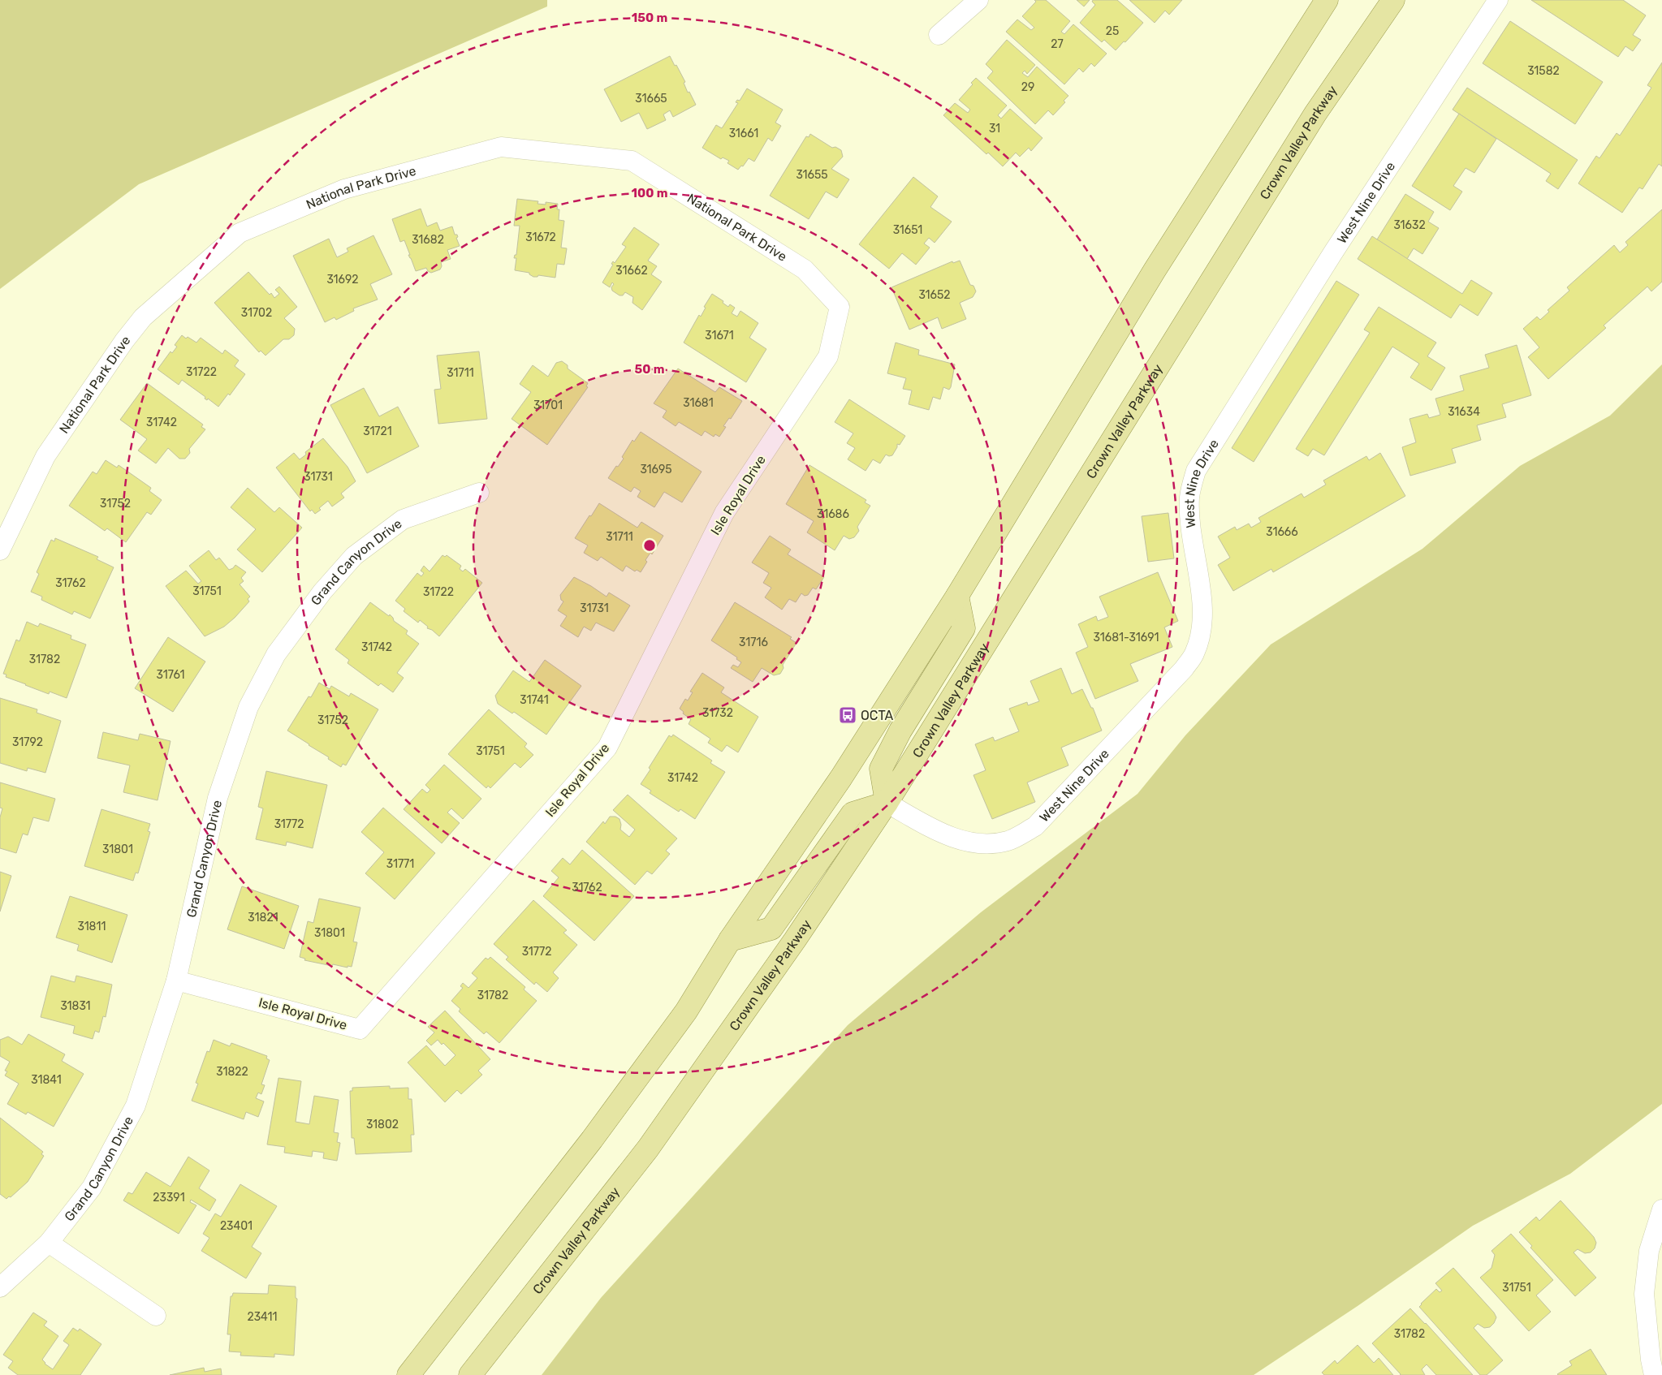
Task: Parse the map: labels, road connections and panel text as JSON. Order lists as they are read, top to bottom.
{
  "streets": {
    "main road": ["Crown Valley Parkway"],
    "street": [
      "National Park Drive",
      "West Nine Drive",
      "Isle Royal Drive",
      "Grand Canyon Drive"
    ]
  },
  "crossings": [
    ["Crown Valley Parkway", "West Nine Drive"],
    ["National Park Drive", "Isle Royal Drive"],
    ["Isle Royal Drive", "Grand Canyon Drive"]
  ],
  "places": {
    "bus stop": ["OCTA"]
  },
  "house_numbers": [
    "25",
    "27",
    "31582",
    "29",
    "31665",
    "31",
    "31661",
    "31655",
    "31632",
    "31651",
    "31672",
    "31682",
    "31662",
    "31692",
    "31652",
    "31702",
    "31671",
    "31722",
    "31711",
    "31681",
    "31701",
    "31634",
    "31742",
    "31721",
    "31695",
    "31731",
    "31752",
    "31686",
    "31666",
    "31711",
    "31762",
    "31751",
    "31722",
    "31731",
    "31681-31691",
    "31716",
    "31742",
    "31782",
    "31761",
    "31741",
    "31732",
    "31752",
    "31792",
    "31751",
    "31742",
    "31772",
    "31801",
    "31771",
    "31762",
    "31821",
    "31811",
    "31801",
    "31772",
    "31782",
    "31831",
    "31822",
    "31841",
    "31802",
    "23391",
    "23401",
    "31751",
    "23411",
    "31782"
  ],
  "rings": ["150 m", "100 m", "50 m"]
}
